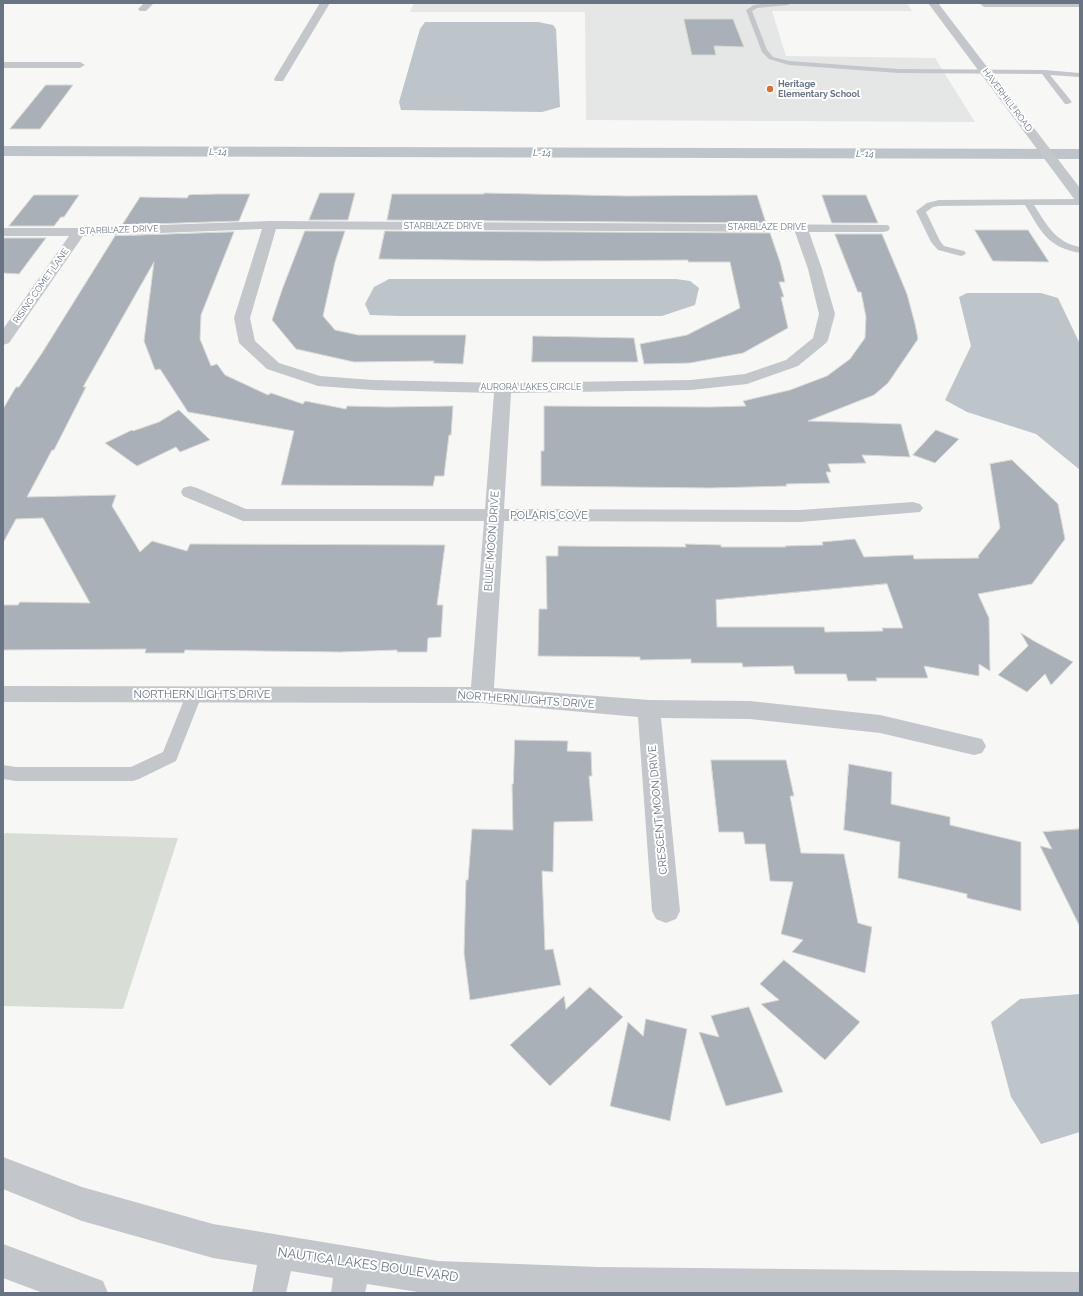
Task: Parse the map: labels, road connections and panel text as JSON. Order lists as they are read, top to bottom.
{
  "streets": {
    "street": [
      "HAVERHILL ROAD",
      "STARBLAZE DRIVE",
      "RISING COMET LANE",
      "AURORA LAKES CIRCLE",
      "POLARIS COVE",
      "BLUE MOON DRIVE",
      "NORTHERN LIGHTS DRIVE",
      "CRESCENT MOON DRIVE",
      "NAUTICA LAKES BOULEVARD"
    ]
  },
  "crossings": [
    ["STARBLAZE DRIVE", "RISING COMET LANE"],
    ["STARBLAZE DRIVE", "AURORA LAKES CIRCLE"],
    ["AURORA LAKES CIRCLE", "BLUE MOON DRIVE"],
    ["POLARIS COVE", "BLUE MOON DRIVE"],
    ["BLUE MOON DRIVE", "NORTHERN LIGHTS DRIVE"],
    ["NORTHERN LIGHTS DRIVE", "CRESCENT MOON DRIVE"]
  ],
  "water": ["L-14"],
  "places": ["Heritage Elementary School"]
}
